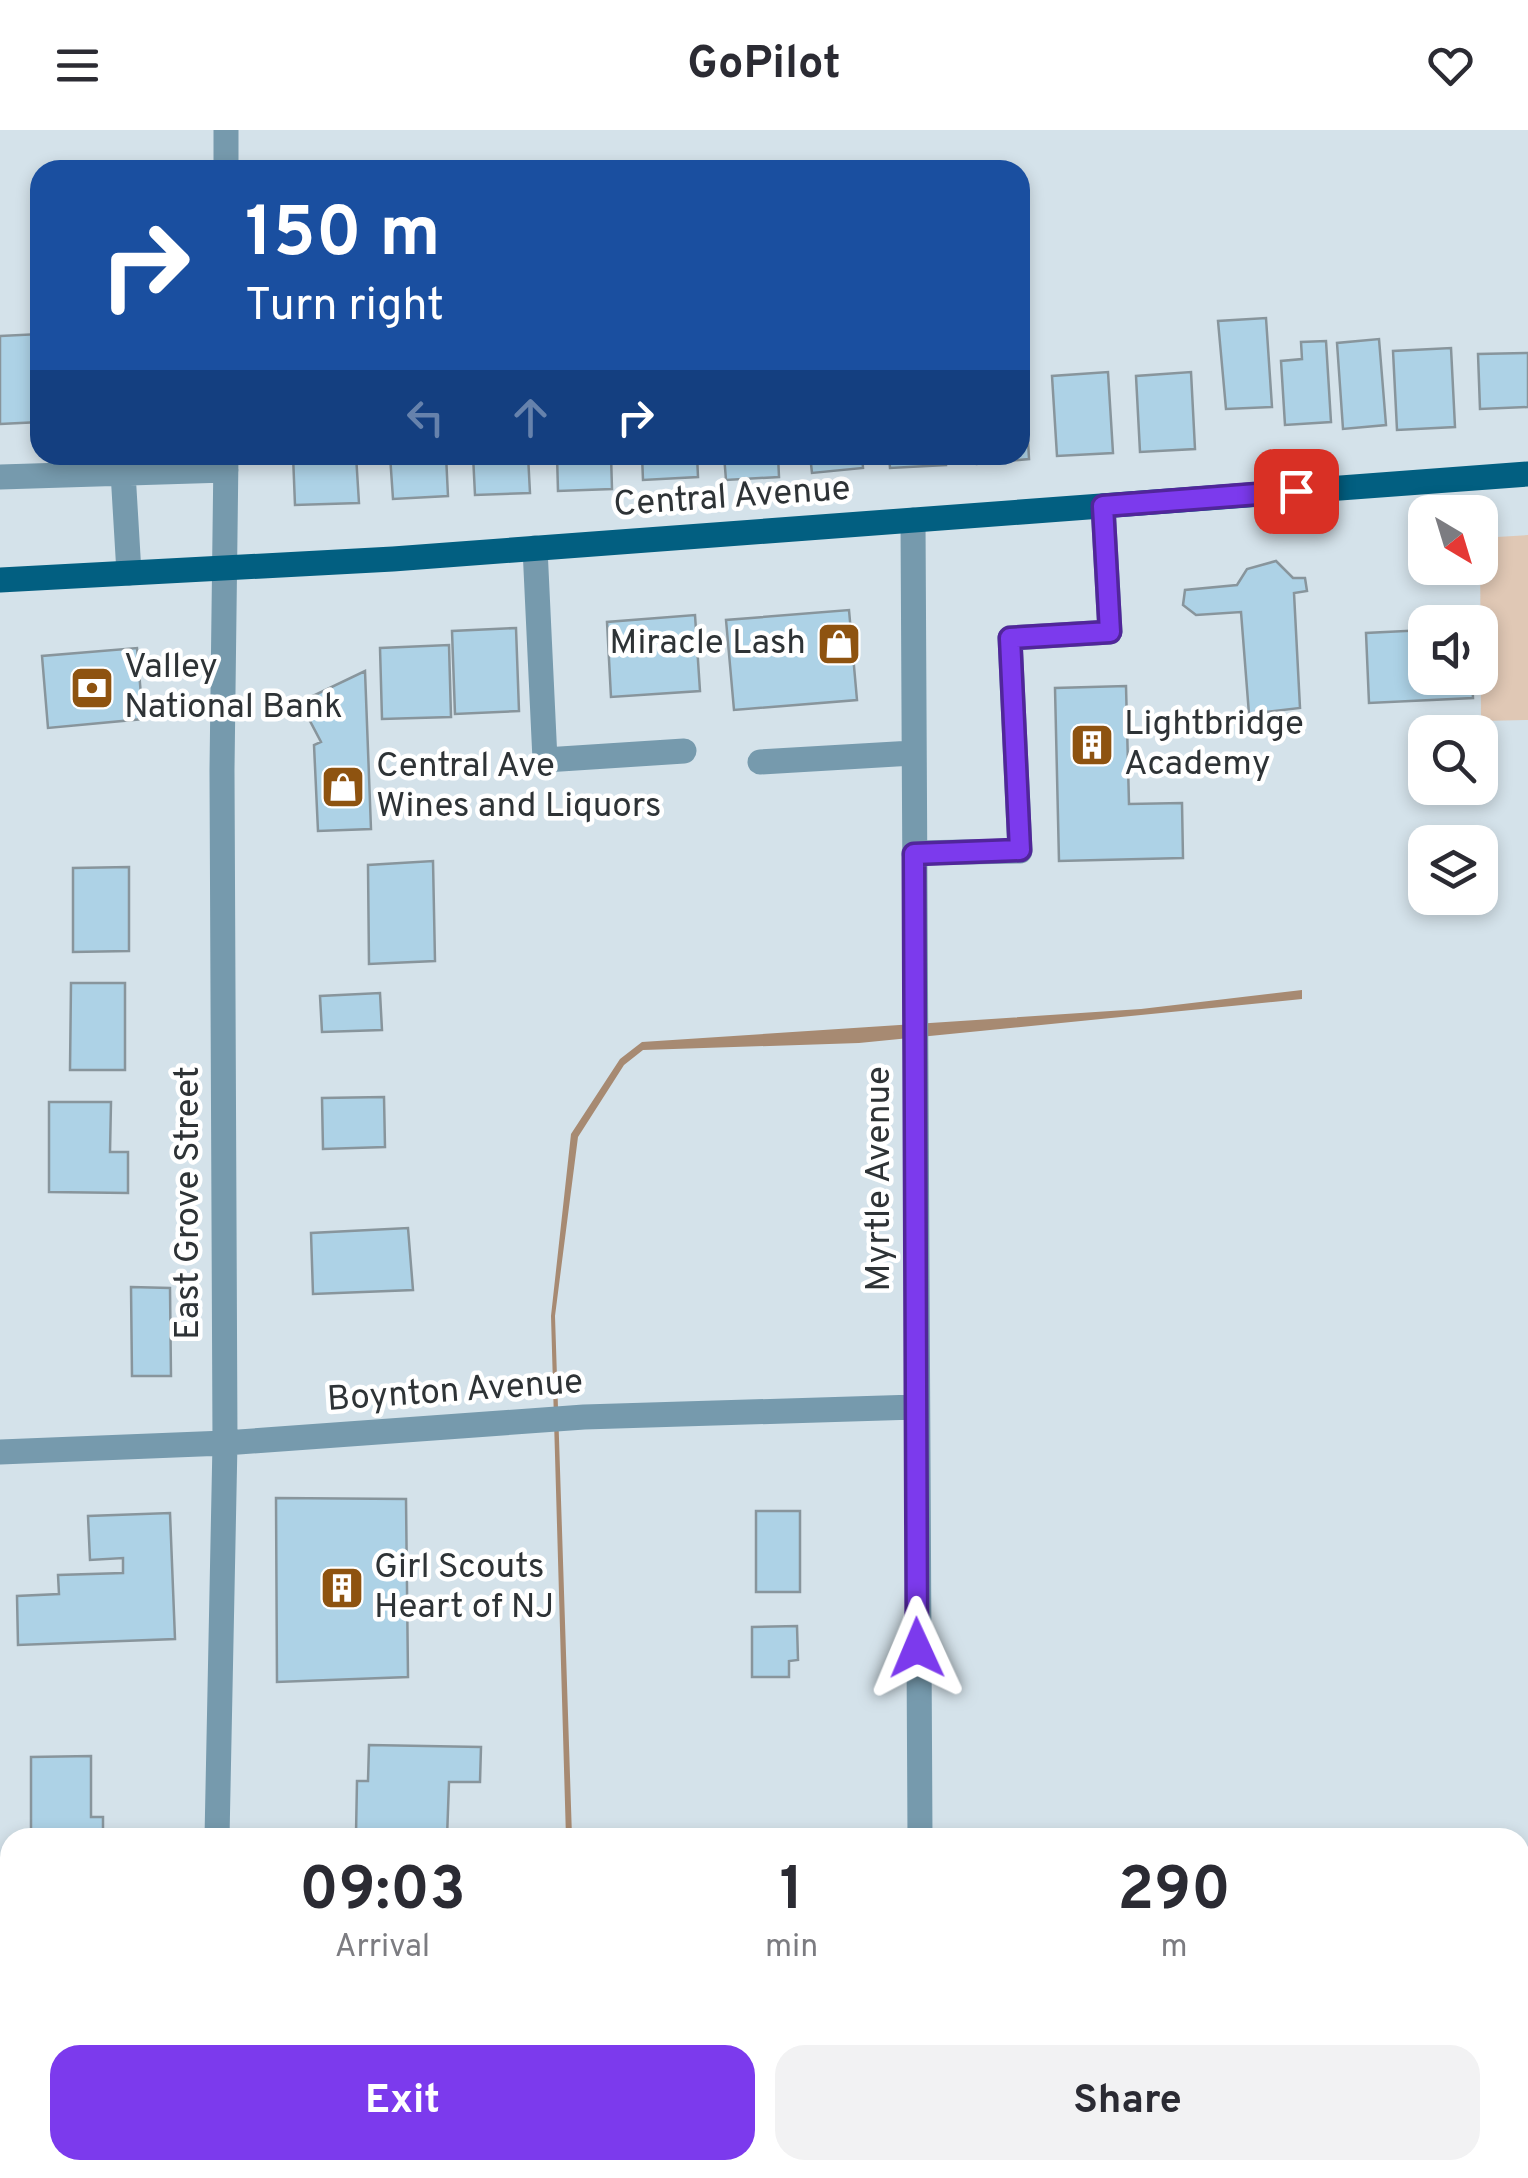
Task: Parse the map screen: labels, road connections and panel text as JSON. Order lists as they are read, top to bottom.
{
  "streets": {
    "main road": ["Central Avenue"],
    "street": ["Myrtle Avenue", "East Grove Street", "Boynton Avenue"]
  },
  "crossings": [
    ["Central Avenue", "Myrtle Avenue"],
    ["Central Avenue", "East Grove Street"],
    ["Myrtle Avenue", "Boynton Avenue"],
    ["East Grove Street", "Boynton Avenue"]
  ],
  "places": {
    "shop": ["Miracle Lash", "Central Ave Wines and Liquors"],
    "bank": ["Valley National Bank"],
    "building": ["Lightbridge Academy", "Girl Scouts Heart of NJ"]
  },
  "north": "bottom right",
  "page": {
    "header": "GoPilot",
    "turn": ["150 m", "Turn right"],
    "eta": [
      "09:03",
      "Arrival",
      "1",
      "min",
      "290",
      "m"
    ],
    "buttons": ["Exit", "Share"]
  }
}
